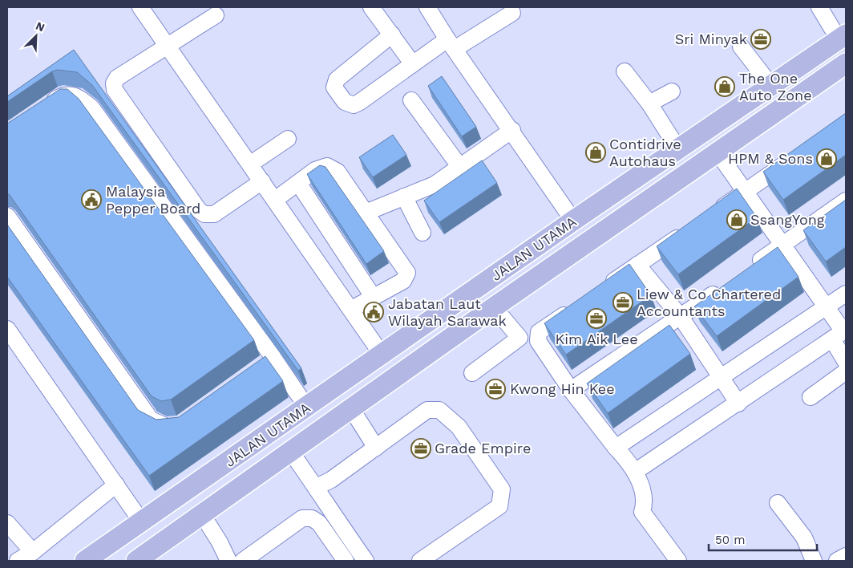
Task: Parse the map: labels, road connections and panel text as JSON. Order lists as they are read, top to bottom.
{
  "streets": {
    "main road": ["JALAN UTAMA"]
  },
  "places": {
    "office": [
      "Sri Minyak",
      "Liew & Co Chartered Accountants",
      "Kim Aik Lee",
      "Kwong Hin Kee",
      "Grade Empire"
    ],
    "shop": [
      "The One Auto Zone",
      "Contidrive Autohaus",
      "HPM & Sons",
      "SsangYong"
    ],
    "public building": ["Malaysia Pepper Board", "Jabatan Laut Wilayah Sarawak"]
  },
  "scale_bar": "50 m",
  "north": "top right"
}
